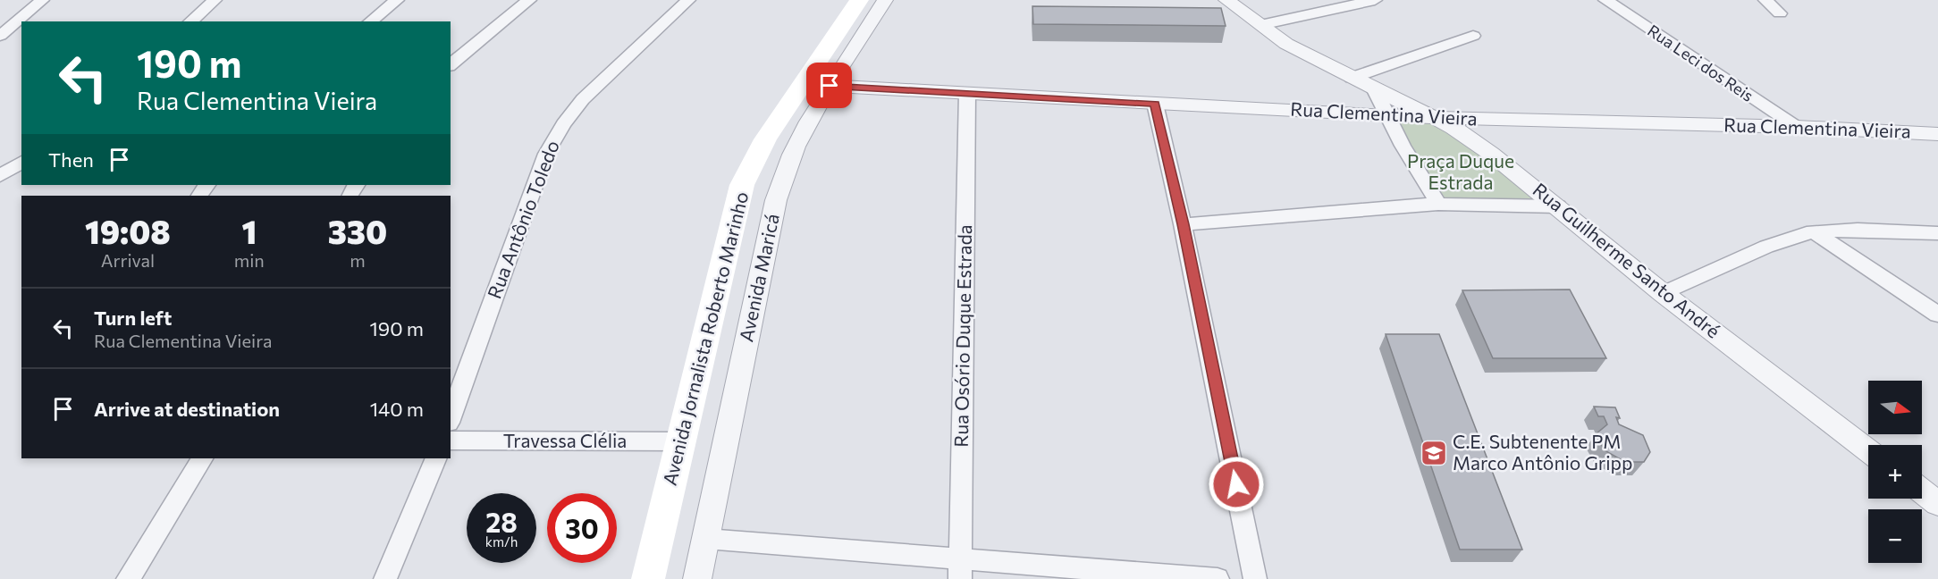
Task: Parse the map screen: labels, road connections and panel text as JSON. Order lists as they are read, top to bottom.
{
  "streets": {
    "main road": ["Avenida Jornalista Roberto Marinho"],
    "street": [
      "Rua Leci dos Reis",
      "Rua Clementina Vieira",
      "Rua Antônio Toledo",
      "Rua Guilherme Santo André",
      "Avenida Maricá",
      "Rua Osório Duque Estrada",
      "Travessa Clélia"
    ]
  },
  "crossings": [
    ["Rua Leci dos Reis", "Rua Clementina Vieira"],
    ["Rua Clementina Vieira", "Rua Guilherme Santo André"],
    ["Rua Clementina Vieira", "Avenida Maricá"],
    ["Rua Clementina Vieira", "Rua Osório Duque Estrada"],
    ["Avenida Jornalista Roberto Marinho", "Travessa Clélia"]
  ],
  "parks": ["Praça Duque Estrada"],
  "places": {
    "school or university": ["C.E. Subtenente PM Marco Antônio Gripp"]
  },
  "north": "right",
  "page": {
    "turn": ["190 m", "Rua Clementina Vieira"],
    "then": "Then",
    "eta": [
      "19:08",
      "Arrival",
      "1",
      "min",
      "330",
      "m"
    ],
    "list": [
      {
        "name": "Turn left",
        "note": "Rua Clementina Vieira",
        "value": "190 m"
      },
      {
        "name": "Arrive at destination",
        "value": "140 m"
      }
    ],
    "map_buttons": ["+", "−"],
    "speed": "28 km/h",
    "limit": "30"
  }
}
